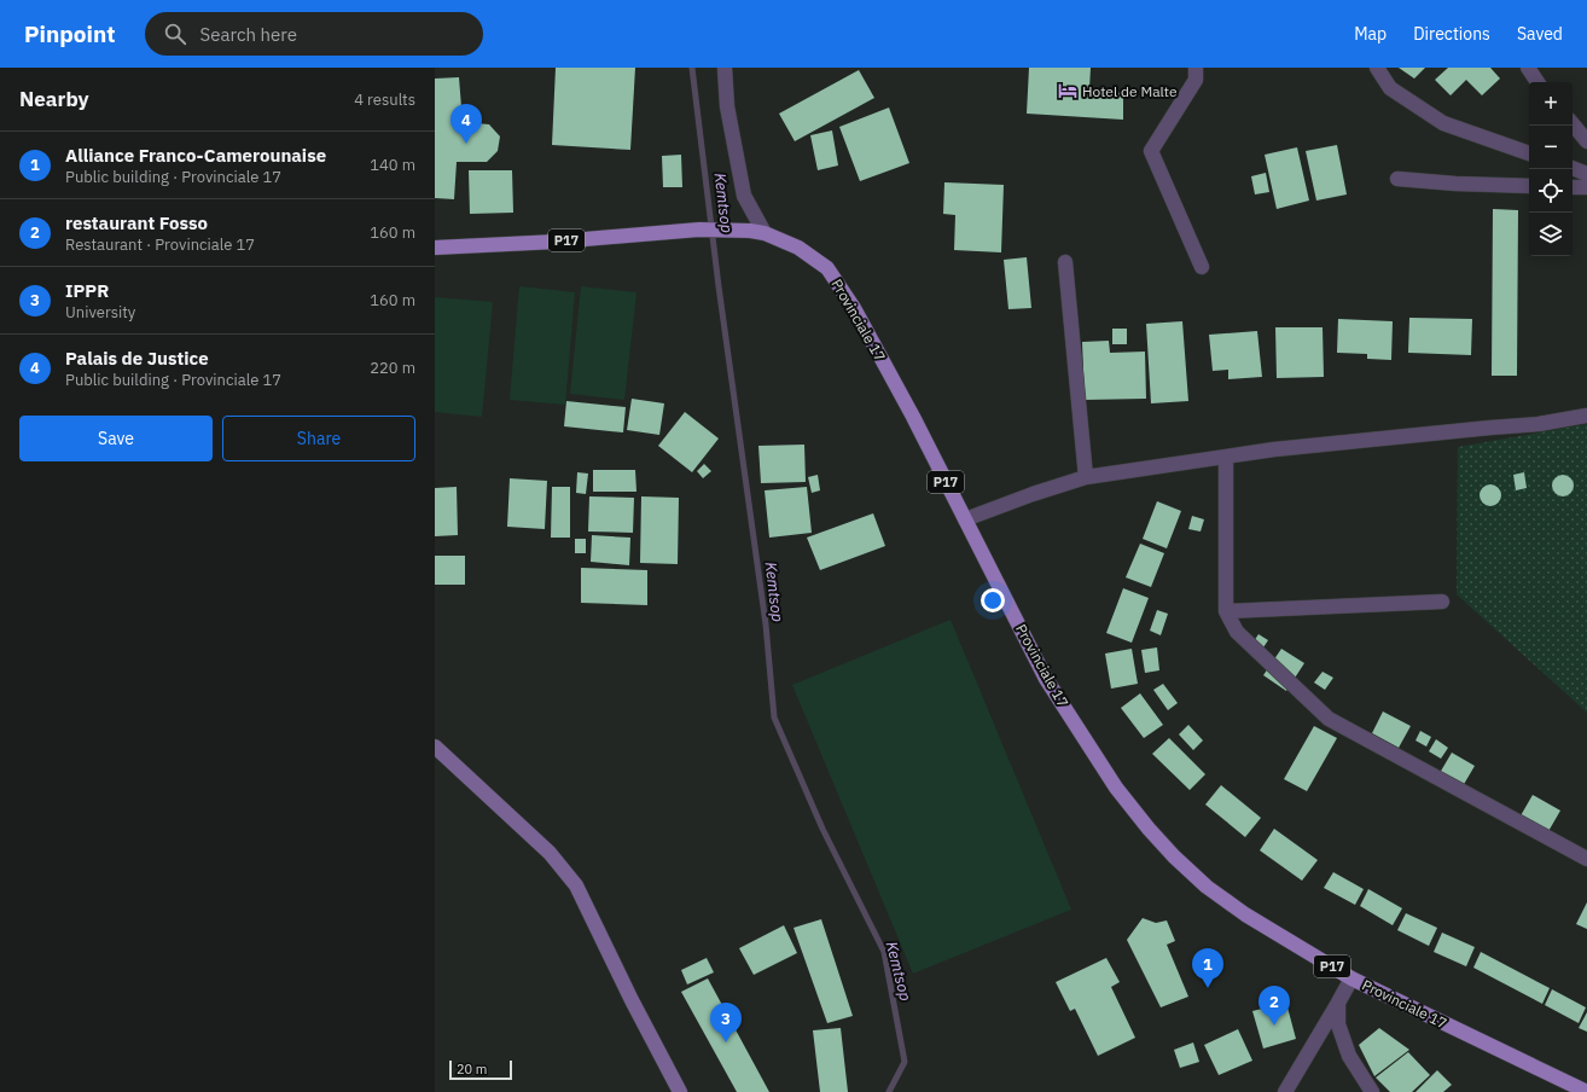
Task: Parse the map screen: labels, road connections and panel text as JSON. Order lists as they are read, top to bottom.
{
  "streets": {
    "main road": ["P17", "Provinciale 17"]
  },
  "water": ["Kemtsop"],
  "places": {
    "hotel": ["Hotel de Malte"]
  },
  "scale_bar": "20 m",
  "page": {
    "header": "Pinpoint",
    "search": "Search here",
    "nav": ["Map", "Directions", "Saved"],
    "heading": ["Nearby", "4 results"],
    "map_buttons": ["+", "−"],
    "pins": [
      "4",
      "1",
      "2",
      "3"
    ],
    "list": [
      {
        "mark": "1",
        "name": "Alliance Franco-Camerounaise",
        "note": "Public building · Provinciale 17",
        "value": "140 m"
      },
      {
        "mark": "2",
        "name": "restaurant Fosso",
        "note": "Restaurant · Provinciale 17",
        "value": "160 m"
      },
      {
        "mark": "3",
        "name": "IPPR",
        "note": "University",
        "value": "160 m"
      },
      {
        "mark": "4",
        "name": "Palais de Justice",
        "note": "Public building · Provinciale 17",
        "value": "220 m"
      }
    ],
    "buttons": ["Save", "Share"],
    "scale": "20 m"
  }
}
